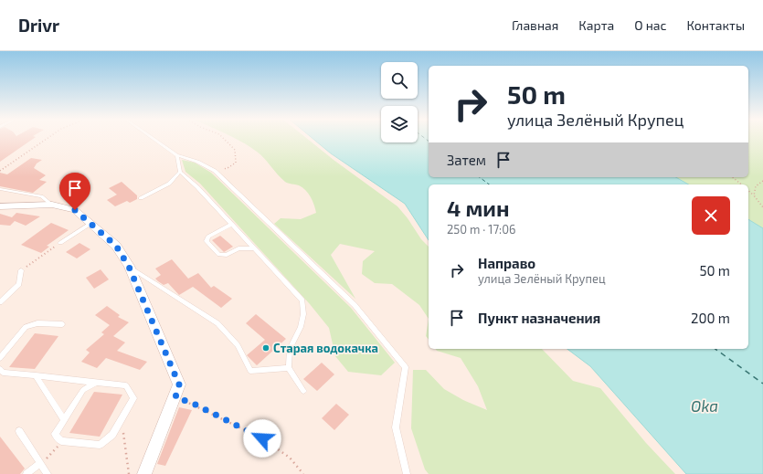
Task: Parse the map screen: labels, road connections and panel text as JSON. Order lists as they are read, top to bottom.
{
  "water": ["Oka"],
  "places": ["Старая водокачка"],
  "page": {
    "header": "Drivr",
    "nav": [
      "Главная",
      "Карта",
      "О нас",
      "Контакты"
    ],
    "turn": ["50 m", "улица Зелёный Крупец"],
    "then": "Затем",
    "heading": ["4 мин", "250 m · 17:06"],
    "list": [
      {
        "name": "Направо",
        "note": "улица Зелёный Крупец",
        "value": "50 m"
      },
      {
        "name": "Пункт назначения",
        "value": "200 m"
      }
    ]
  }
}
